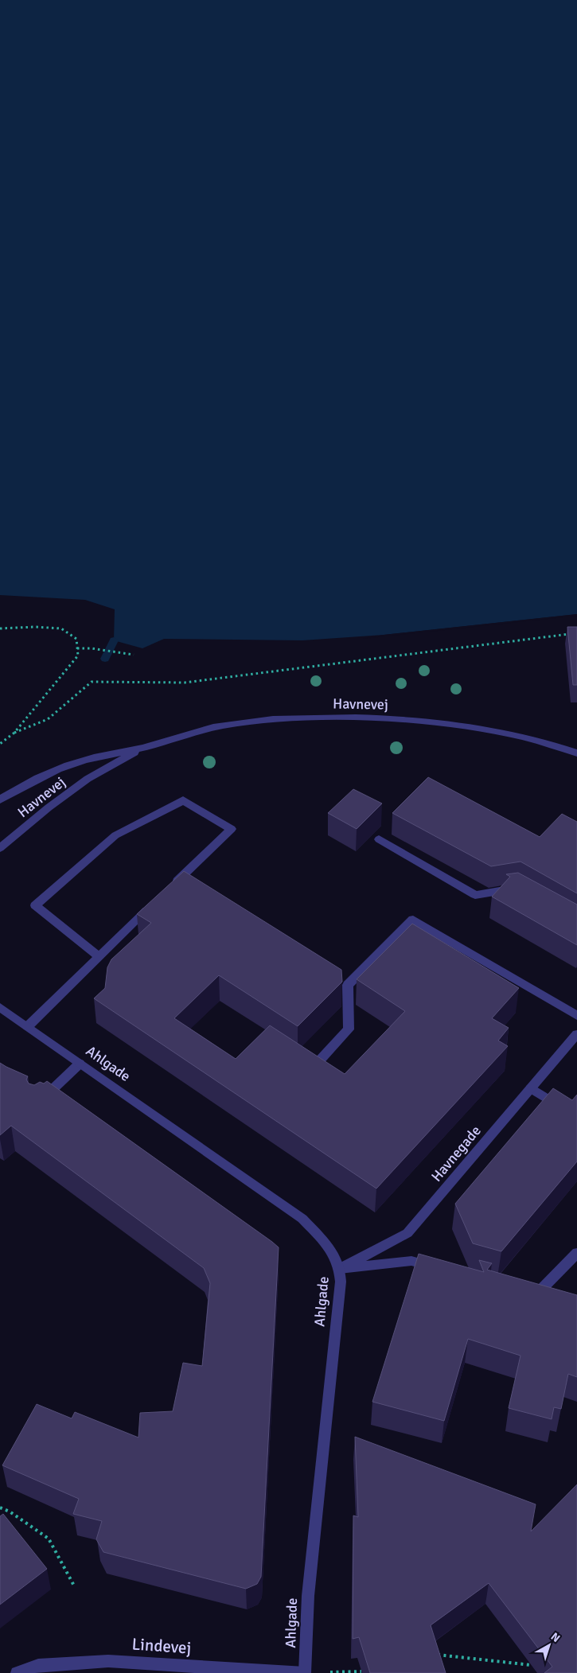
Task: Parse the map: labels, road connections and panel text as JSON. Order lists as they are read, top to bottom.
{
  "streets": {
    "street": [
      "Havnevej",
      "Ahlgade",
      "Havnegade",
      "Lindevej"
    ]
  },
  "crossings": [
    ["Ahlgade", "Havnegade"],
    ["Ahlgade", "Lindevej"]
  ],
  "north": "top right"
}
